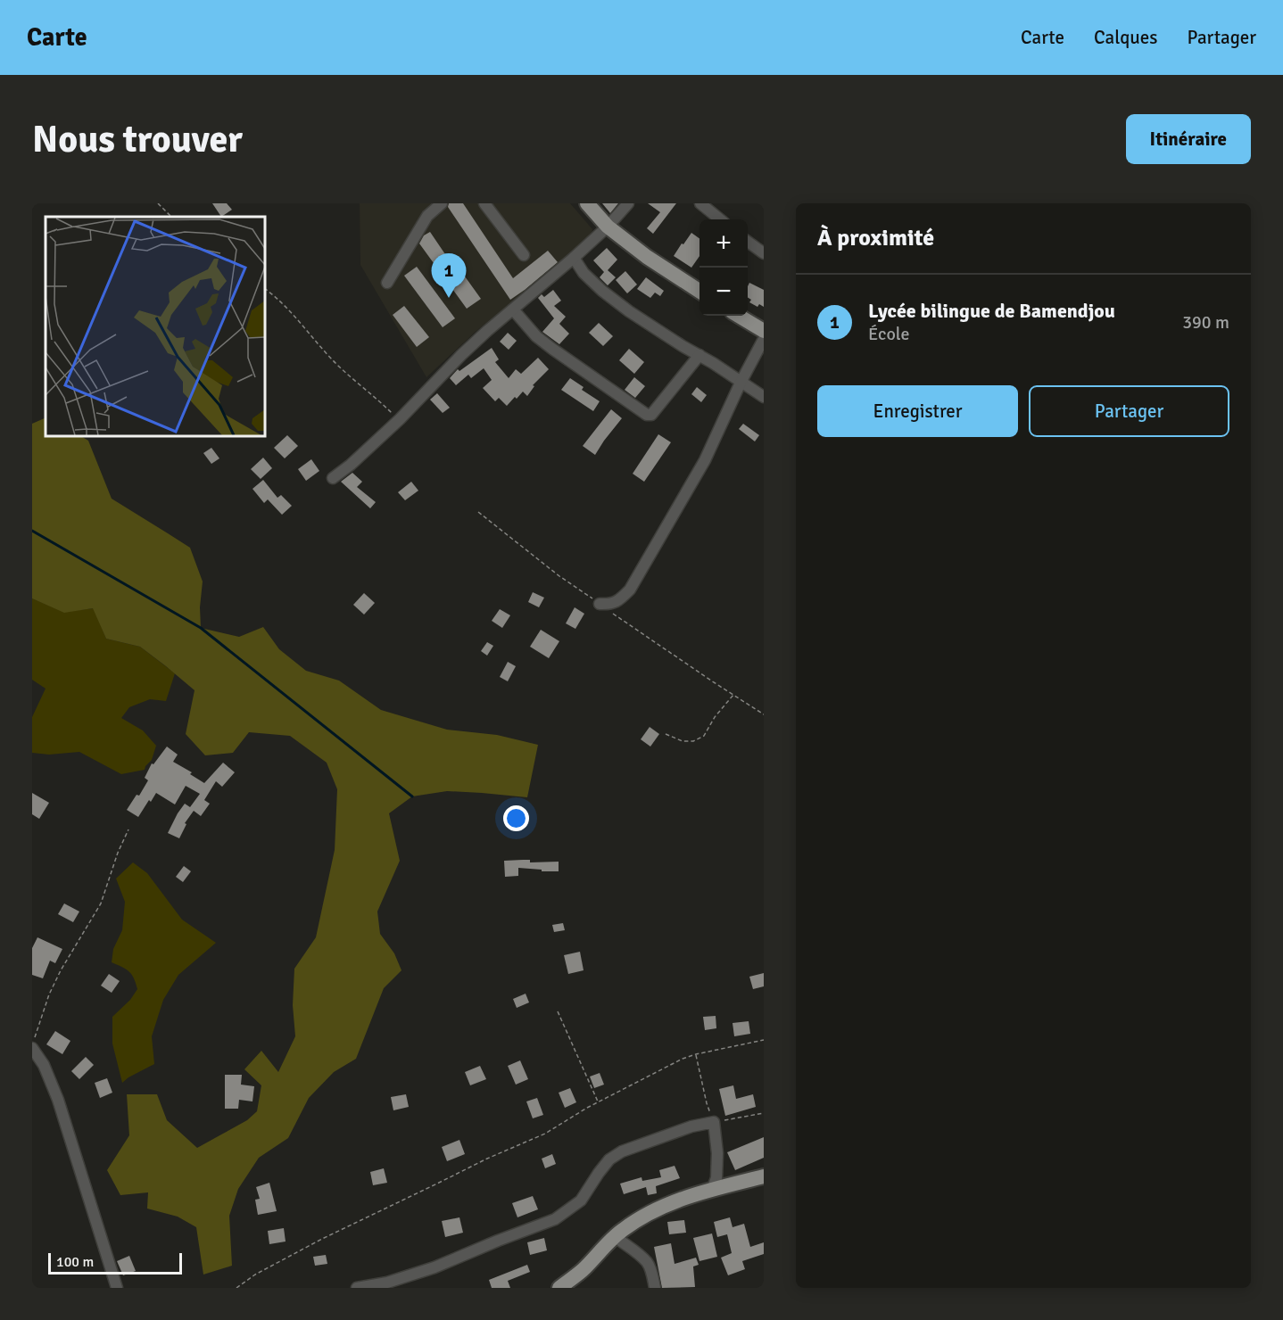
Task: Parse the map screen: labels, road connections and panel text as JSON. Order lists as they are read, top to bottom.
{
  "scale_bar": "100 m",
  "page": {
    "header": "Carte",
    "nav": ["Carte", "Calques", "Partager"],
    "buttons": [
      "Itinéraire",
      ["Enregistrer", "Partager"]
    ],
    "title": "Nous trouver",
    "heading": "À proximité",
    "map_buttons": ["+", "−"],
    "pins": "1",
    "list": [
      {
        "mark": "1",
        "name": "Lycée bilingue de Bamendjou",
        "note": "École",
        "value": "390 m"
      }
    ],
    "scale": "100 m"
  }
}
